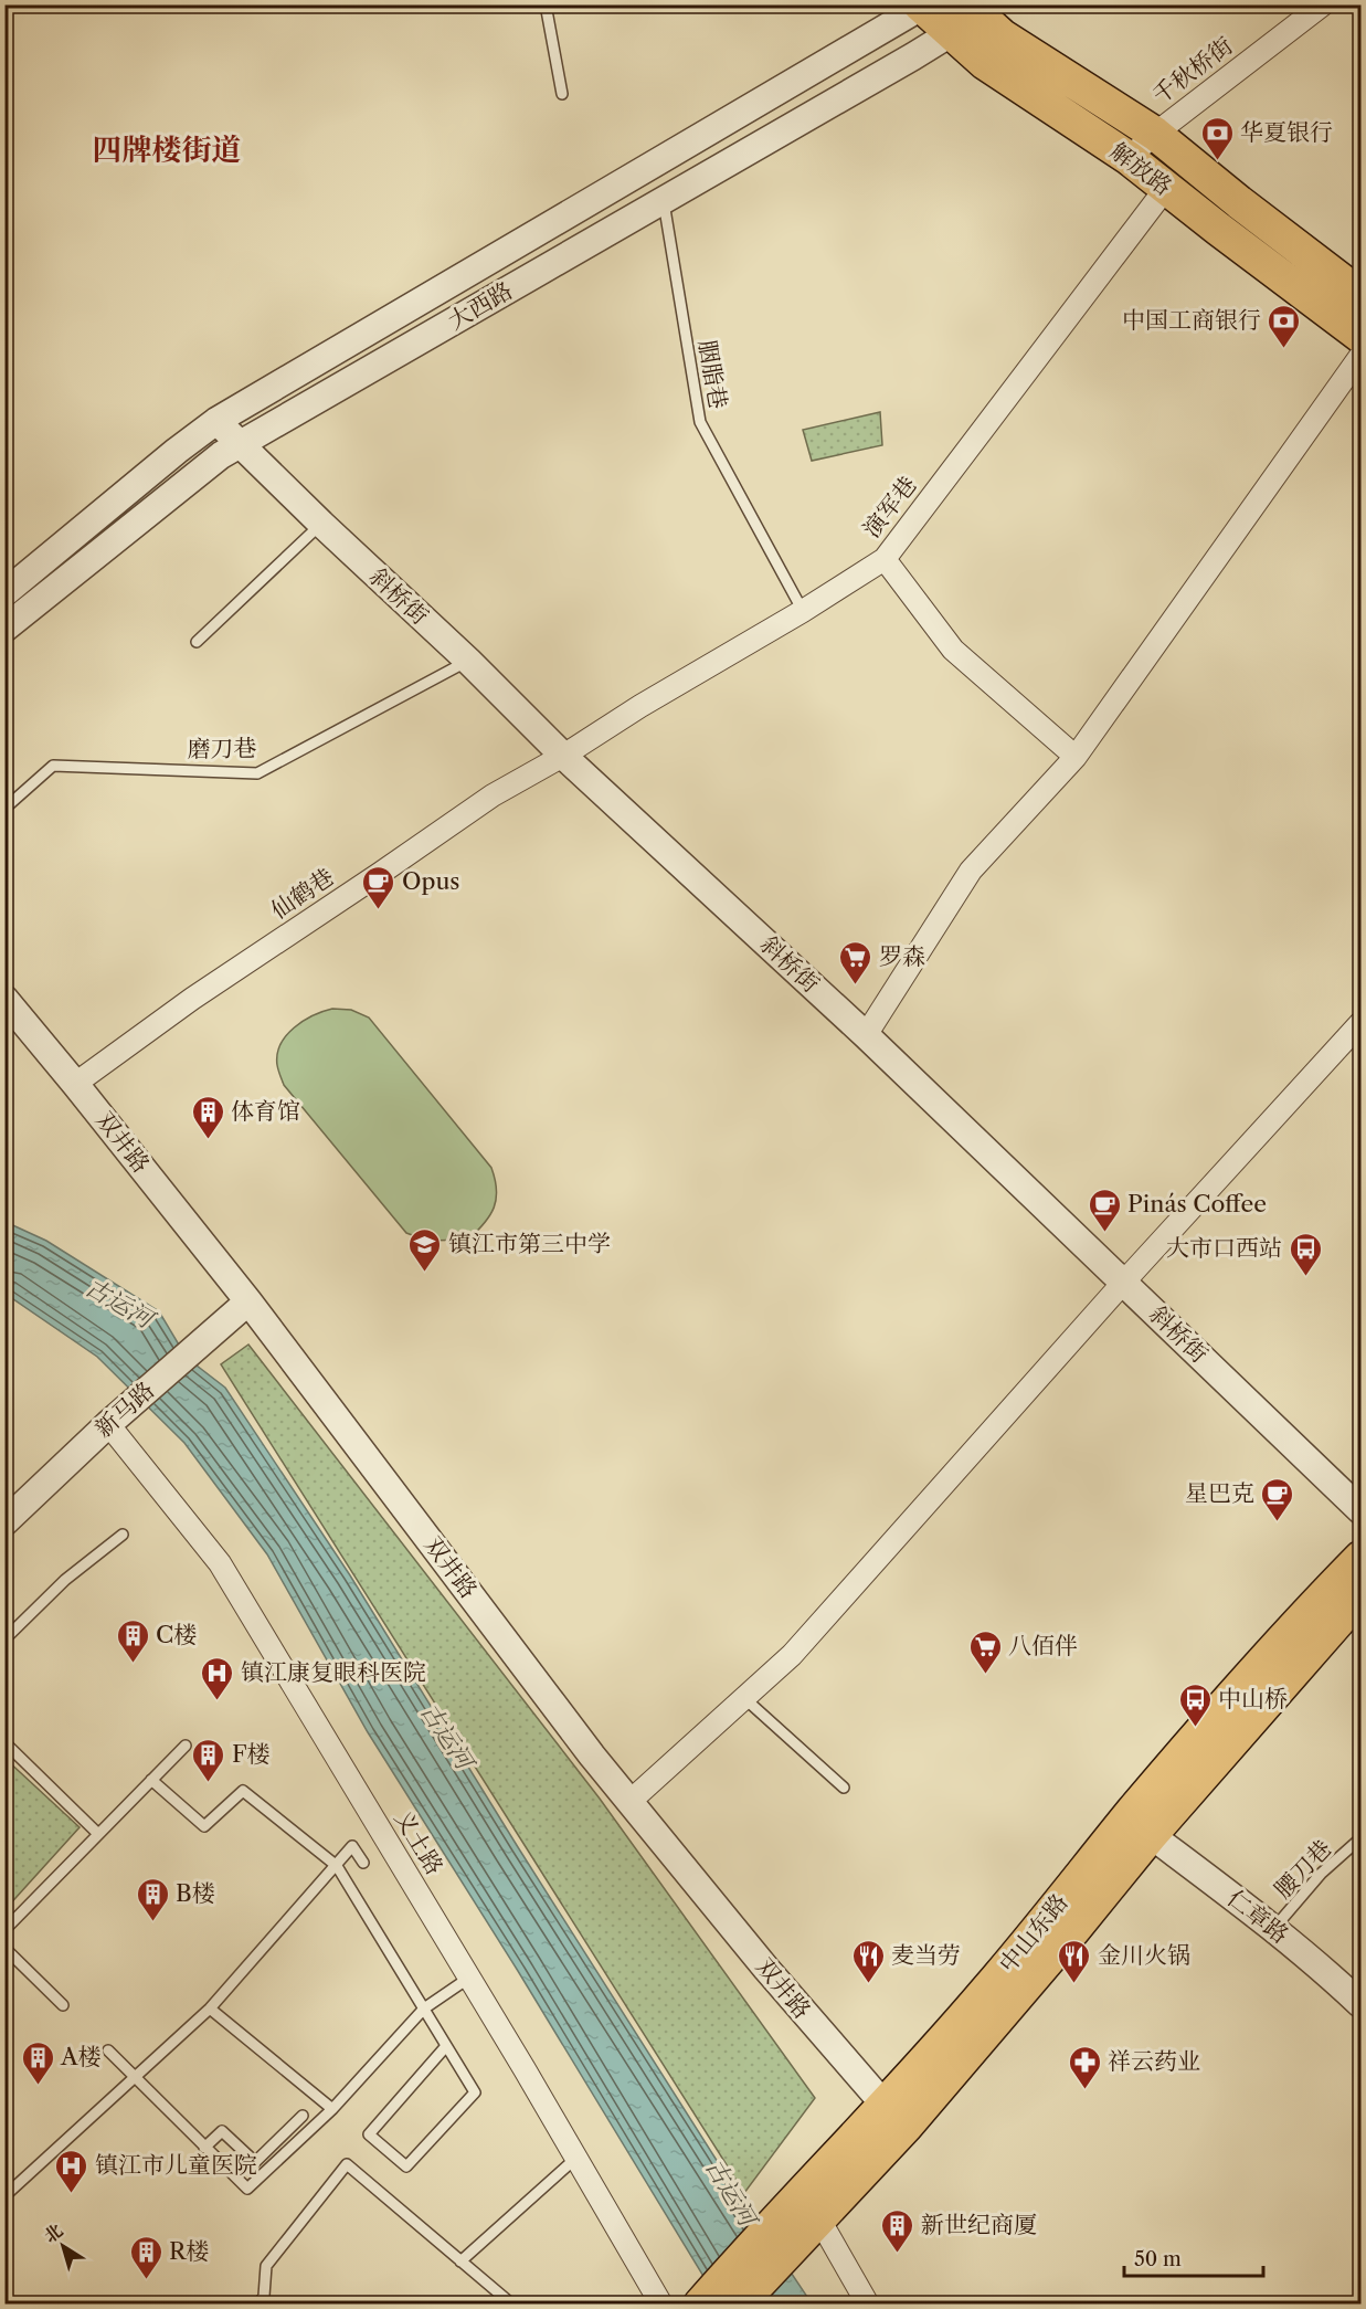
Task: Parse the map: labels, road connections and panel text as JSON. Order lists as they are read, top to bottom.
{
  "streets": {
    "main road": ["解放路", "中山东路"],
    "street": [
      "千秋桥街",
      "大西路",
      "演军巷",
      "斜桥街",
      "仙鹤巷",
      "双井路",
      "新马路",
      "义土路",
      "仁章路"
    ],
    "lane": ["胭脂巷", "磨刀巷", "腰刀巷"]
  },
  "crossings": [
    ["千秋桥街", "解放路"],
    ["解放路", "大西路"],
    ["解放路", "演军巷"],
    ["大西路", "胭脂巷"],
    ["大西路", "斜桥街"],
    ["胭脂巷", "演军巷"],
    ["演军巷", "斜桥街"],
    ["演军巷", "仙鹤巷"],
    ["斜桥街", "磨刀巷"],
    ["斜桥街", "仙鹤巷"],
    ["仙鹤巷", "双井路"],
    ["双井路", "新马路"],
    ["双井路", "中山东路"],
    ["新马路", "义土路"],
    ["腰刀巷", "仁章路"],
    ["仁章路", "中山东路"]
  ],
  "districts": ["四牌楼街道"],
  "water": ["古运河"],
  "places": {
    "bank": ["华夏银行", "中国工商银行"],
    "cafe": ["Opus", "Pinás Coffee", "星巴克"],
    "supermarket": ["罗森", "八佰伴"],
    "building": [
      "体育馆",
      "C楼",
      "F楼",
      "B楼",
      "A楼",
      "新世纪商厦",
      "R楼"
    ],
    "school or university": ["镇江市第三中学"],
    "bus stop": ["大市口西站", "中山桥"],
    "hospital": ["镇江康复眼科医院", "镇江市儿童医院"],
    "restaurant": ["麦当劳", "金川火锅"],
    "pharmacy": ["祥云药业"]
  },
  "scale_bar": "50 m",
  "north": "top left"
}
